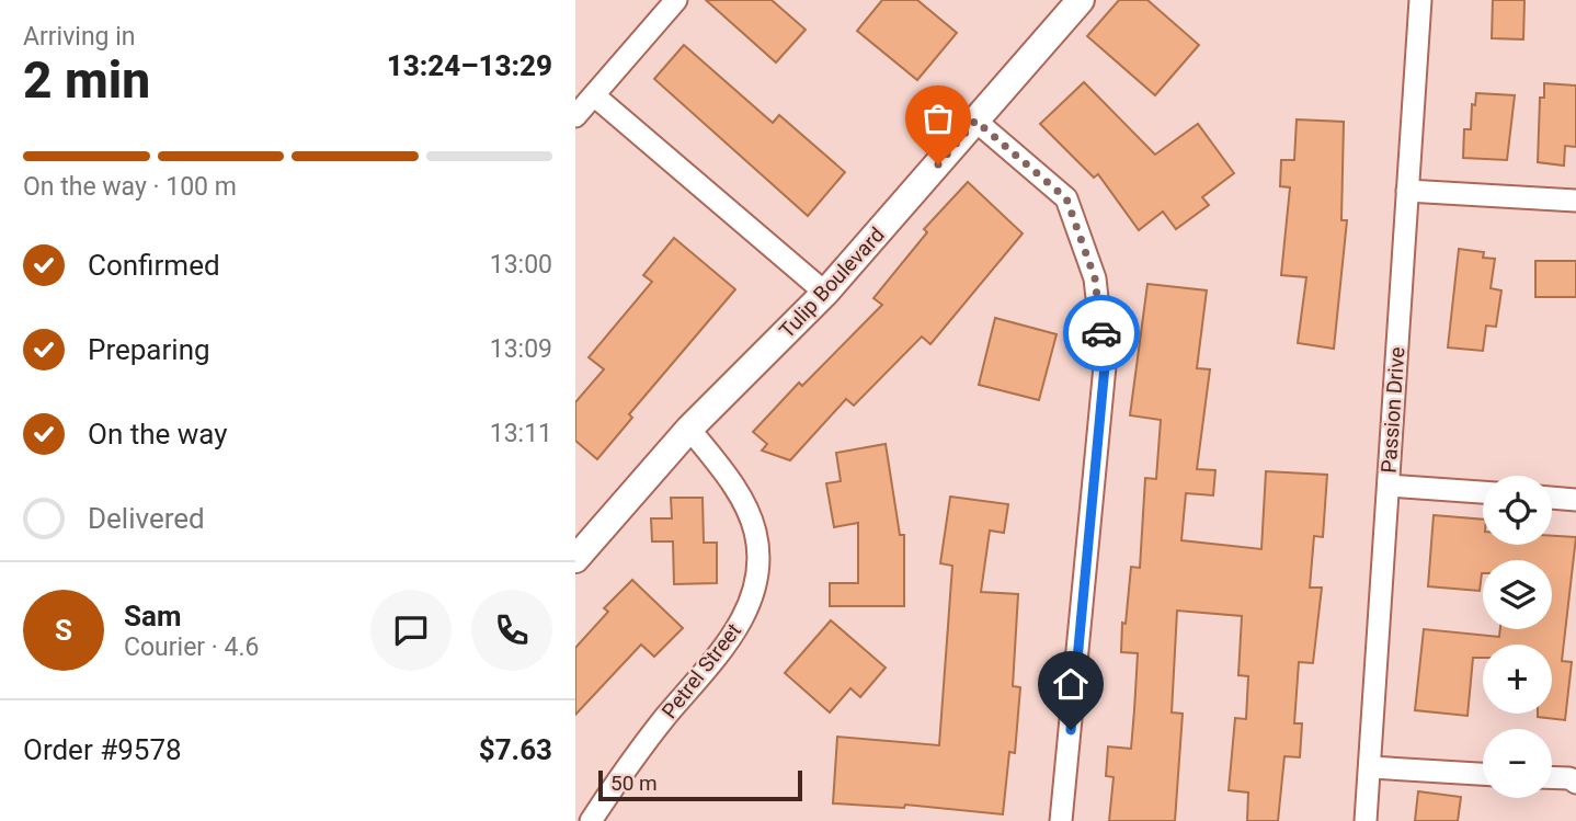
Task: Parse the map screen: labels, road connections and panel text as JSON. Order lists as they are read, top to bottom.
{
  "streets": {
    "street": ["Tulip Boulevard", "Passion Drive", "Petrel Street"]
  },
  "crossings": [
    ["Tulip Boulevard", "Petrel Street"]
  ],
  "scale_bar": "50 m",
  "page": {
    "heading": ["2 min", "Arriving in", "13:24–13:29"],
    "panel": [
      "Sam",
      "Courier · 4.6",
      "Order #9578",
      "$7.63"
    ],
    "bar": "On the way · 100 m",
    "list": [
      ["Confirmed", "13:00"],
      ["Preparing", "13:09"],
      ["On the way", "13:11"],
      "Delivered"
    ],
    "map_buttons": ["+", "−"],
    "round": "S",
    "scale": "50 m"
  }
}
